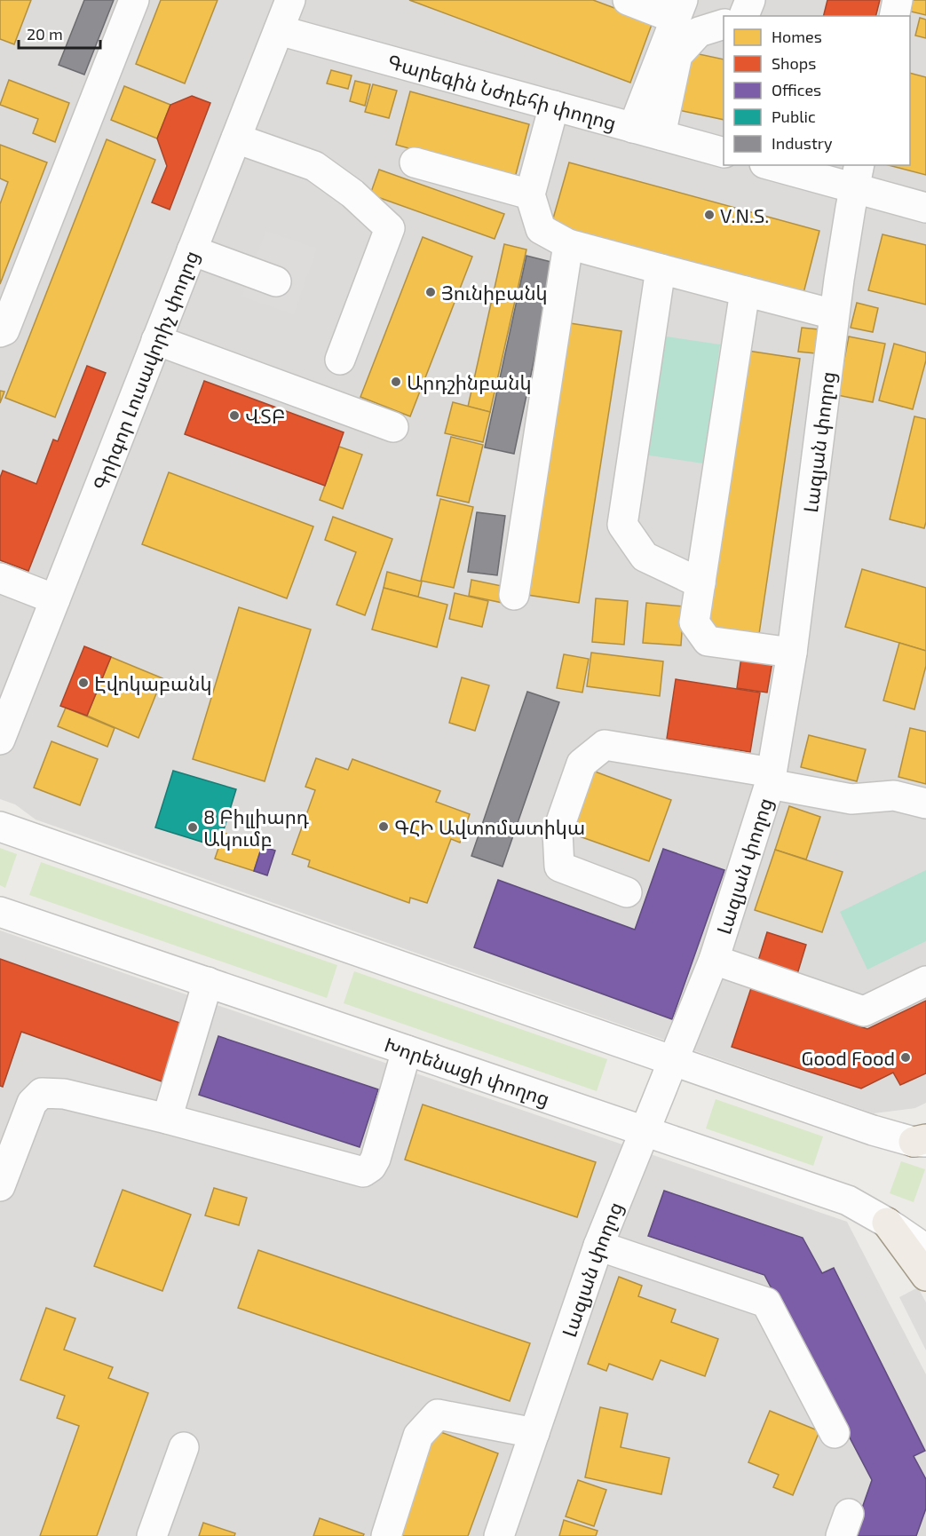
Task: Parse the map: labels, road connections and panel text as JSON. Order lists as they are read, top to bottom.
{
  "streets": {
    "street": [
      "Գարեգին Նժդեհի փողոց",
      "Գրիգոր Լուսավորիչ փողոց",
      "Լազյան փողոց",
      "Խորենացի փողոց"
    ]
  },
  "crossings": [
    ["Գարեգին Նժդեհի փողոց", "Գրիգոր Լուսավորիչ փողոց"],
    ["Լազյան փողոց", "Խորենացի փողոց"]
  ],
  "places": [
    "V.N.S.",
    "Յունիբանկ",
    "Արդշինբանկ",
    "ՎՏԲ",
    "Էվոկաբանկ",
    "ԳՀԻ Ավտոմատիկա",
    "8 Բիլլիարդ Ակումբ",
    "Good Food"
  ],
  "legend": [
    "Homes",
    "Shops",
    "Offices",
    "Public",
    "Industry"
  ],
  "scale_bar": "20 m"
}
